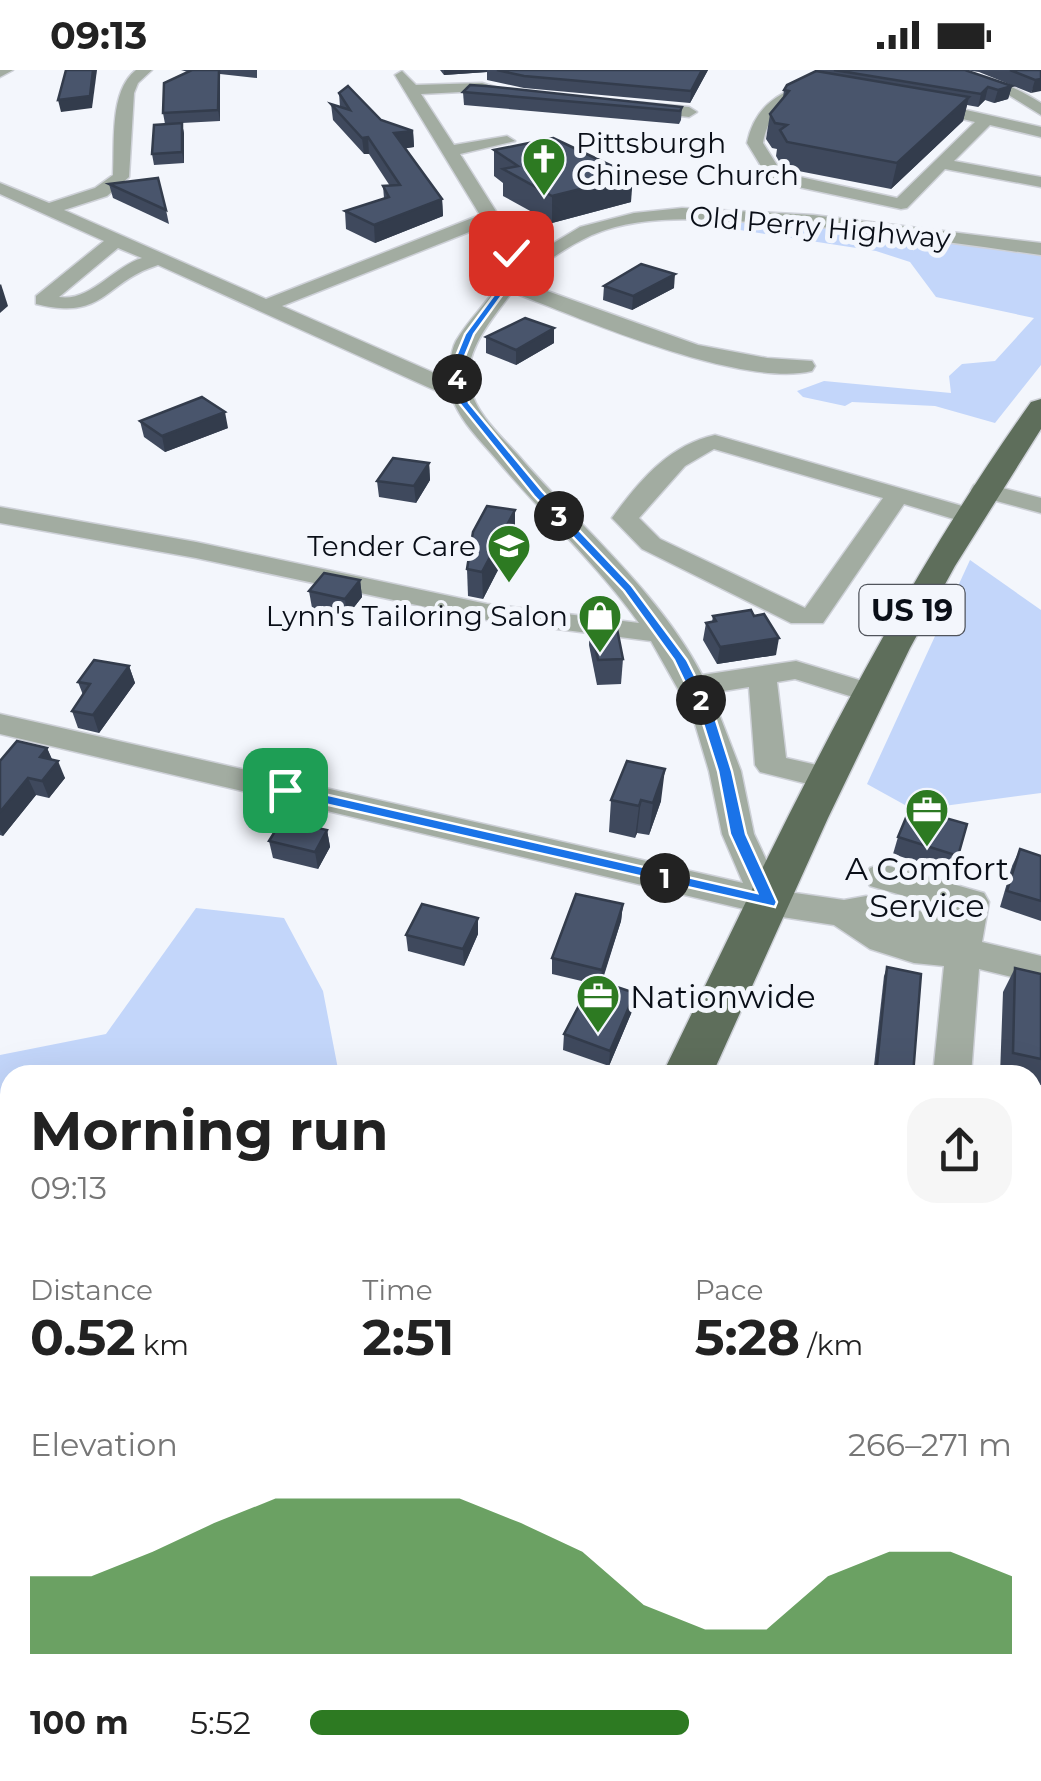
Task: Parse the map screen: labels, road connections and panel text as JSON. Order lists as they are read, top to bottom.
{
  "streets": {
    "main road": ["US 19"],
    "street": ["Old Perry Highway"]
  },
  "places": {
    "church": ["Pittsburgh Chinese Church"],
    "school or university": ["Tender Care"],
    "shop": ["Lynn's Tailoring Salon"],
    "office": ["A Comfort Service", "Nationwide"]
  },
  "page": {
    "status": "09:13",
    "pins": [
      "4",
      "3",
      "2",
      "1"
    ],
    "heading": ["Morning run", "09:13"],
    "stats": [
      ["Distance", "0.52 km"],
      ["Time", "2:51"],
      ["Pace", "5:28 /km"]
    ],
    "chart": ["Elevation", "266–271 m"],
    "list": [
      {
        "name": "100 m",
        "note": "5:52"
      }
    ]
  }
}
